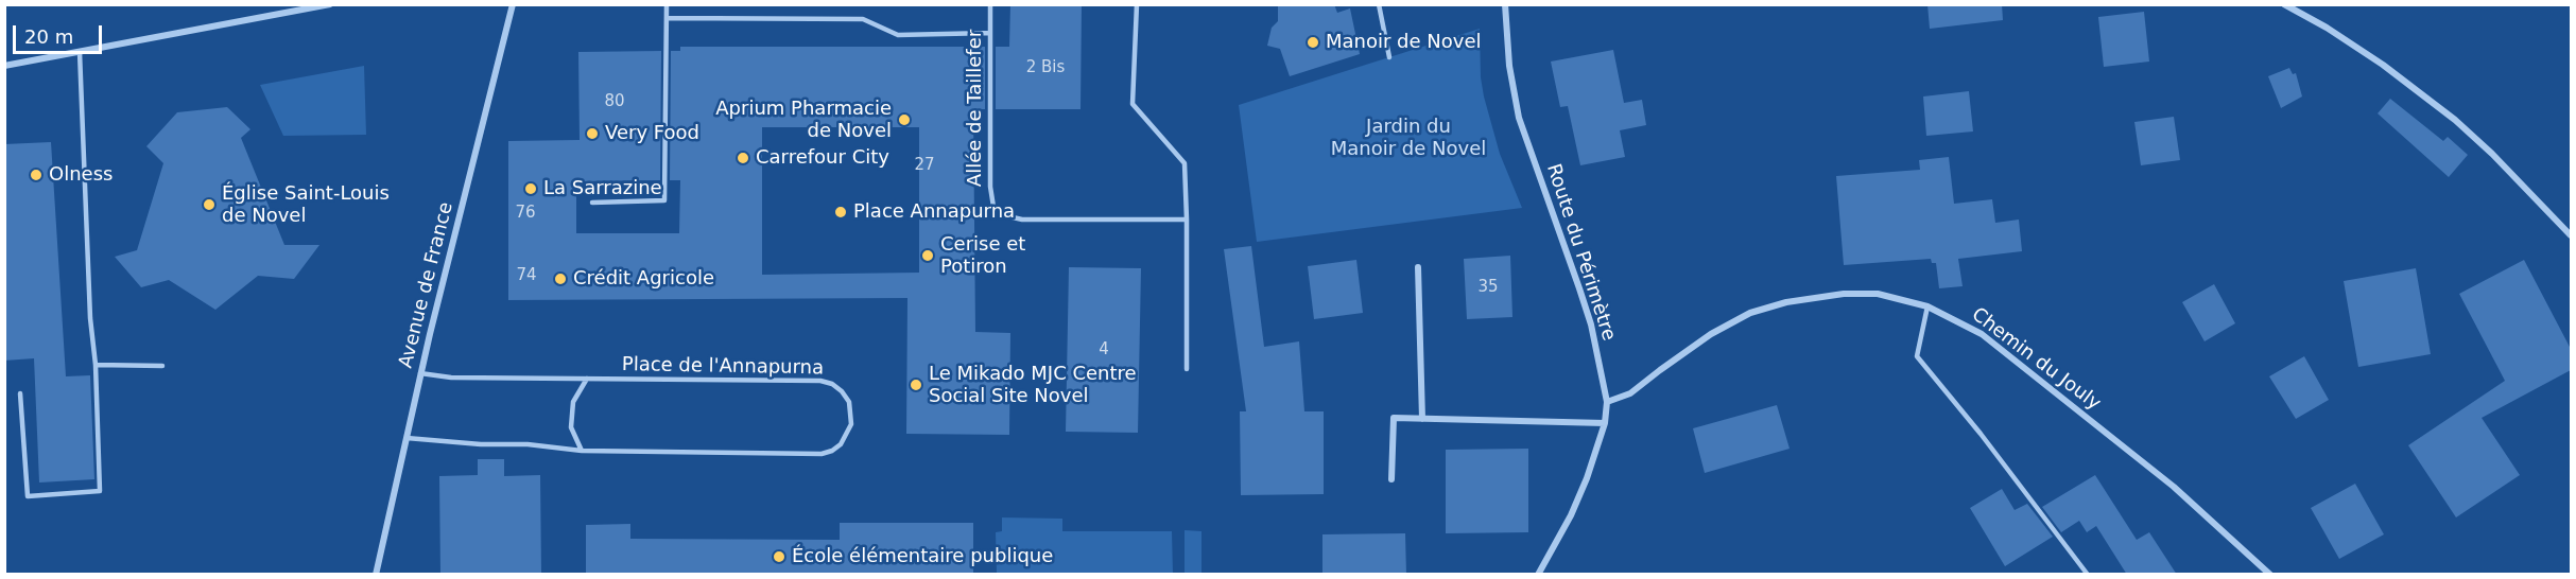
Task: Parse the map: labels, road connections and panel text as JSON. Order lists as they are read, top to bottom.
{
  "streets": {
    "street": ["Route du Périmètre", "Avenue de France", "Chemin du Jouly"],
    "lane": ["Allée de Taillefer", "Place de l'Annapurna"]
  },
  "crossings": [
    ["Route du Périmètre", "Chemin du Jouly"],
    ["Avenue de France", "Place de l'Annapurna"]
  ],
  "parks": ["Jardin du Manoir de Novel"],
  "places": [
    "Manoir de Novel",
    "Aprium Pharmacie de Novel",
    "Very Food",
    "Carrefour City",
    "Olness",
    "La Sarrazine",
    "Église Saint-Louis de Novel",
    "Place Annapurna",
    "Cerise et Potiron",
    "Crédit Agricole",
    "Le Mikado MJC Centre Social Site Novel",
    "École élémentaire publique"
  ],
  "house_numbers": [
    "2 Bis",
    "80",
    "27",
    "76",
    "74",
    "35",
    "4"
  ],
  "scale_bar": "20 m"
}
